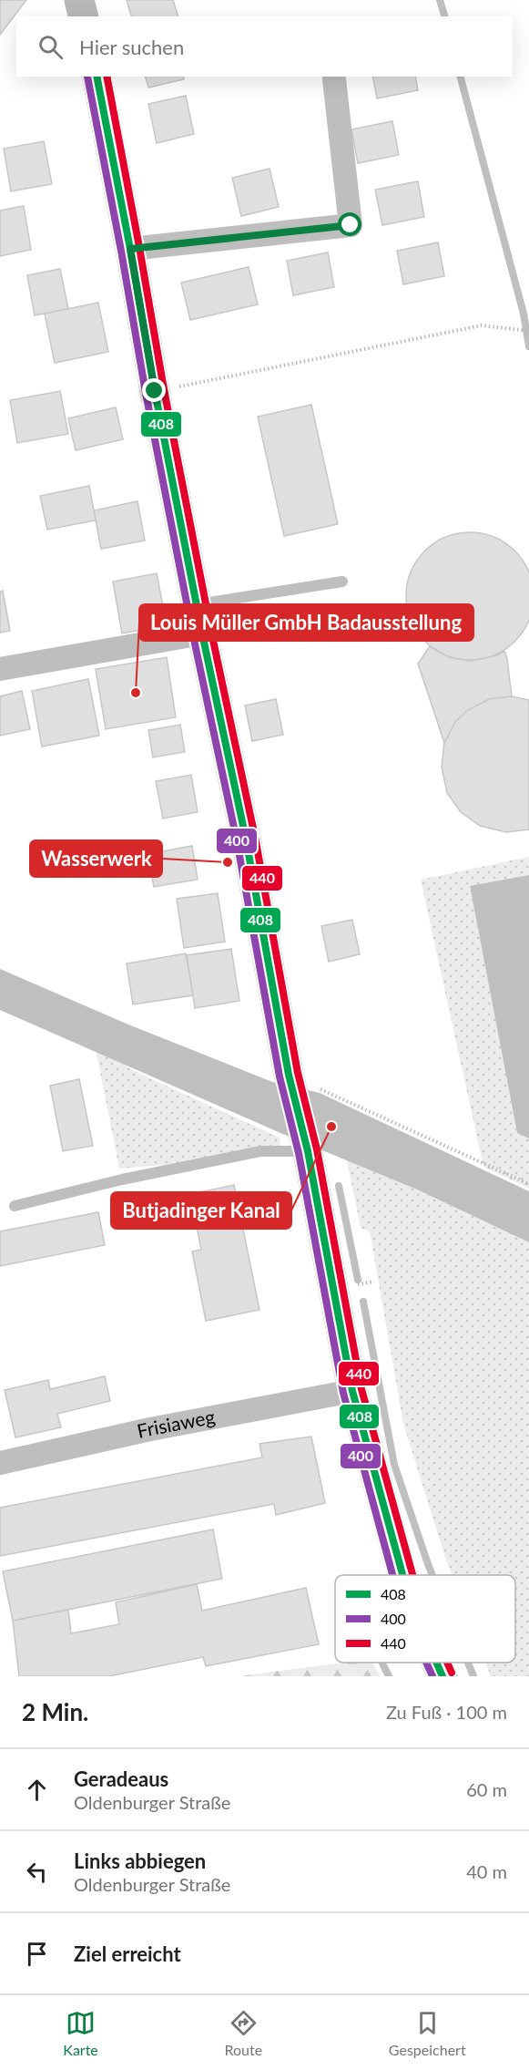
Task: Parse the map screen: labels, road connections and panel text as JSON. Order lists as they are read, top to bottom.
{
  "streets": {
    "street": ["Frisiaweg"]
  },
  "places": ["Louis Müller GmbH Badausstellung", "Wasserwerk", "Butjadinger Kanal"],
  "lines": ["transit line 408", "transit line 400", "transit line 440"],
  "legend": ["408", "400", "440"],
  "page": {
    "search": "Hier suchen",
    "heading": ["2 Min.", "Zu Fuß · 100 m"],
    "list": [
      ["Geradeaus", "Oldenburger Straße", "60 m"],
      ["Links abbiegen", "Oldenburger Straße", "40 m"],
      "Ziel erreicht"
    ],
    "nav": ["Karte", "Route", "Gespeichert"]
  }
}
